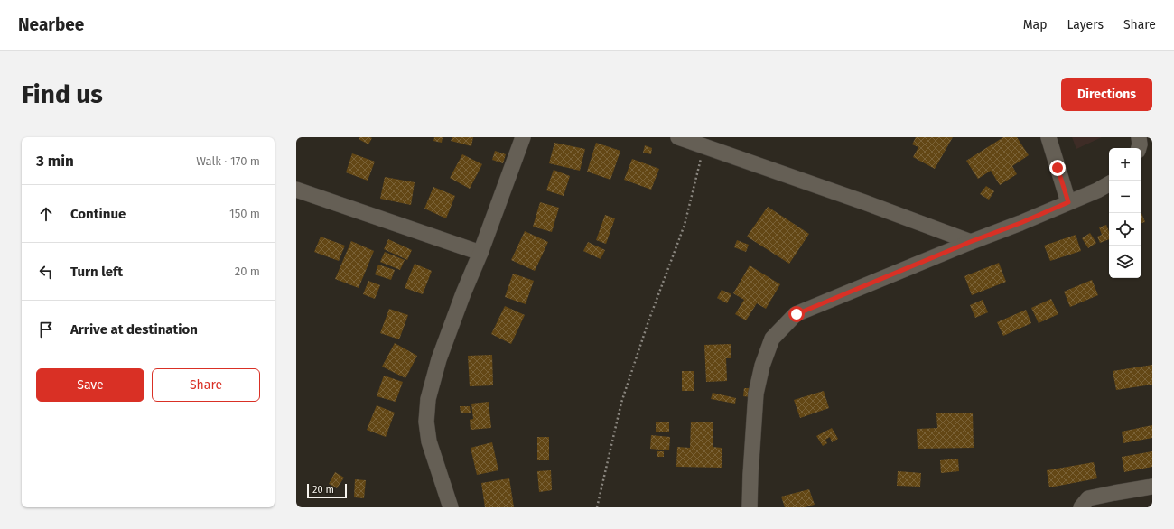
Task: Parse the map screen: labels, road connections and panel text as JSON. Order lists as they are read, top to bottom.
{
  "scale_bar": "20 m",
  "page": {
    "header": "Nearbee",
    "nav": ["Map", "Layers", "Share"],
    "buttons": [
      "Directions",
      ["Save", "Share"]
    ],
    "title": "Find us",
    "heading": ["3 min", "Walk · 170 m"],
    "map_buttons": ["+", "−"],
    "list": [
      ["Continue", "150 m"],
      ["Turn left", "20 m"],
      "Arrive at destination"
    ],
    "scale": "20 m"
  }
}
